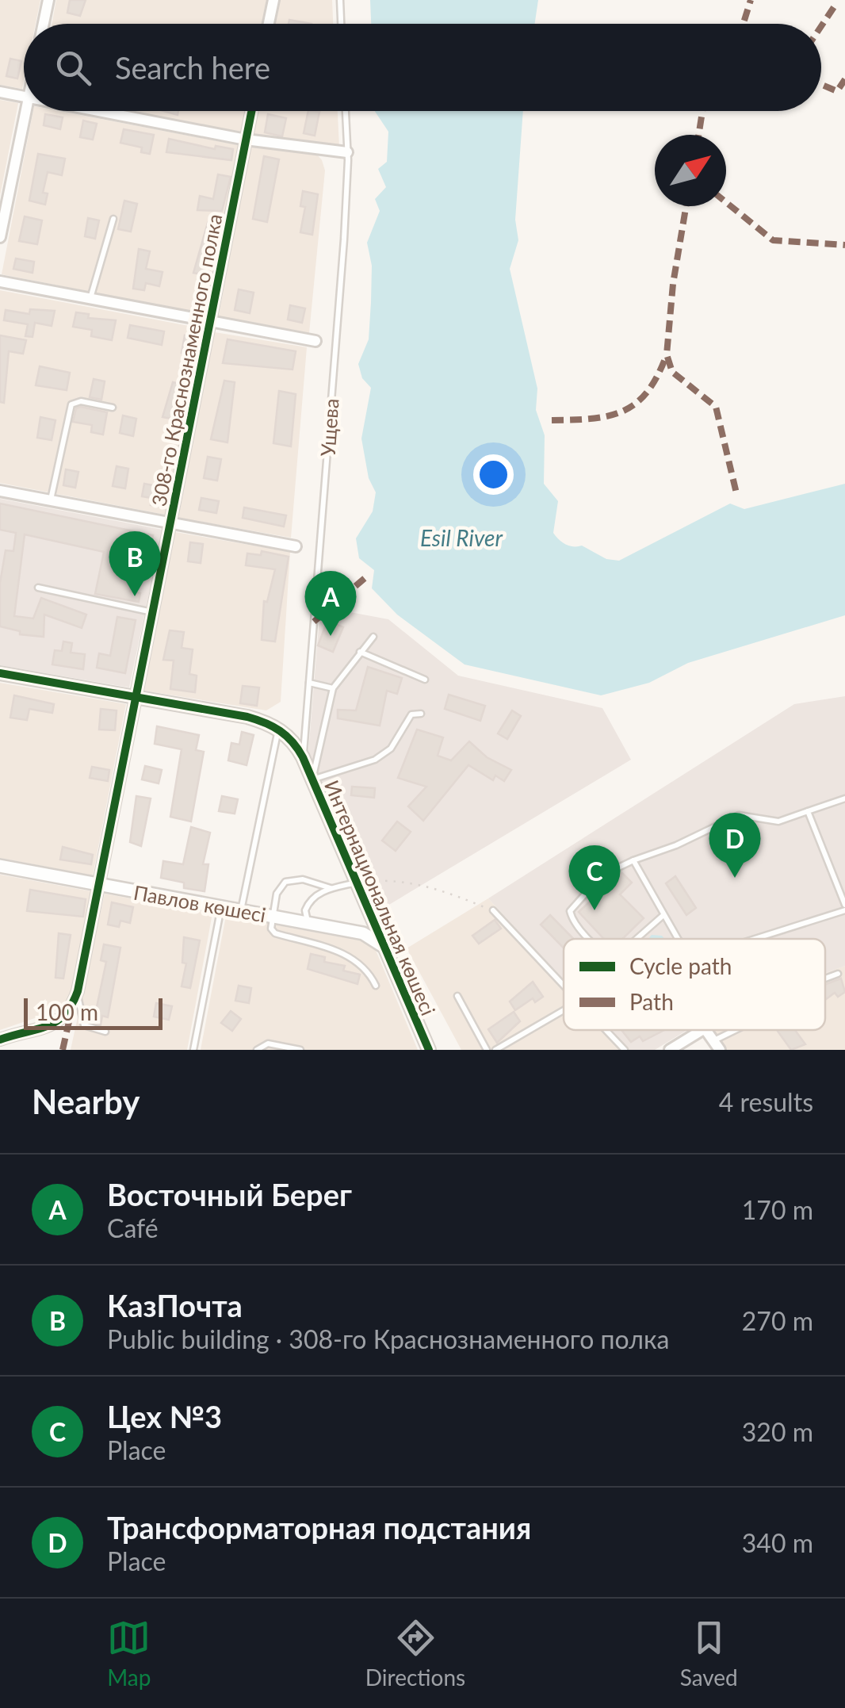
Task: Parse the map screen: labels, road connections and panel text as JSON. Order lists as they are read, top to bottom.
{
  "streets": {
    "street": ["308-го Краснознаменного полка", "Интернациональная көшесі", "Павлов көшесі"],
    "lane": ["Ущева"]
  },
  "crossings": [
    ["308-го Краснознаменного полка", "Павлов көшесі"],
    ["Ущева", "Интернациональная көшесі"],
    ["Интернациональная көшесі", "Павлов көшесі"]
  ],
  "water": ["Esil River"],
  "legend": ["Cycle path", "Path"],
  "scale_bar": "100 m",
  "north": "top right",
  "page": {
    "search": "Search here",
    "pins": [
      "B",
      "A",
      "D",
      "C"
    ],
    "scale": "100 m",
    "heading": ["Nearby", "4 results"],
    "list": [
      {
        "mark": "A",
        "name": "Восточный Берег",
        "note": "Café",
        "value": "170 m"
      },
      {
        "mark": "B",
        "name": "КазПочта",
        "note": "Public building · 308-го Краснознаменного полка",
        "value": "270 m"
      },
      {
        "mark": "C",
        "name": "Цех №3",
        "note": "Place",
        "value": "320 m"
      },
      {
        "mark": "D",
        "name": "Трансформаторная подстания",
        "note": "Place",
        "value": "340 m"
      }
    ],
    "nav": ["Map", "Directions", "Saved"]
  }
}
